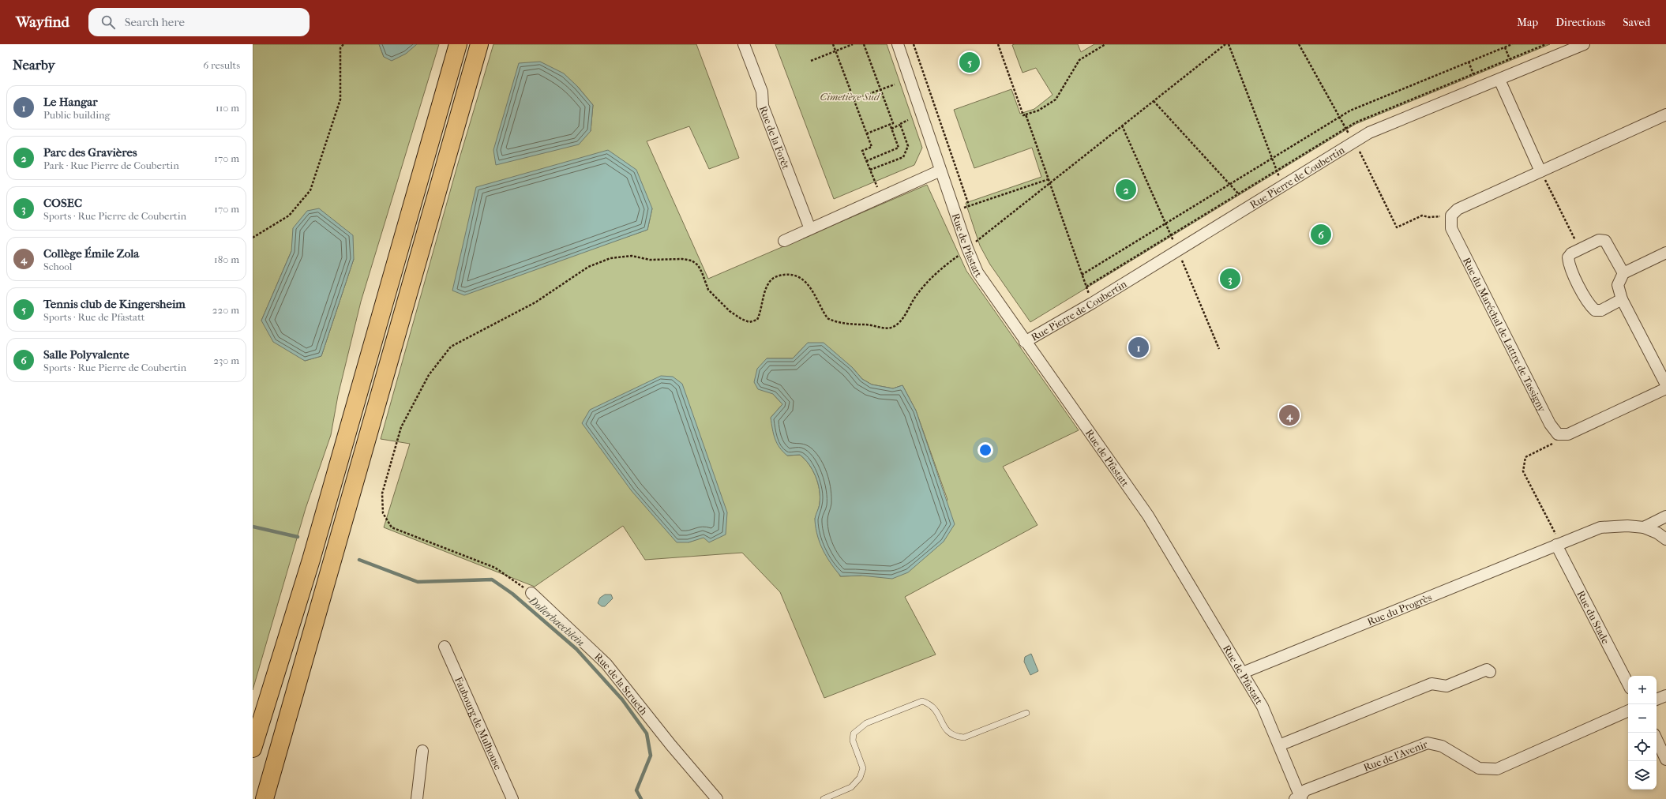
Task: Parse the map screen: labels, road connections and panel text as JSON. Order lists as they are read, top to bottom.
{
  "streets": {
    "street": [
      "Rue de la Forêt",
      "Rue Pierre de Coubertin",
      "Rue de Pfastatt",
      "Rue du Maréchal de Lattre de Tassigny",
      "Rue du Progrès",
      "Rue du Stade",
      "Rue de la Strueth",
      "Faubourg de Mulhouse",
      "Rue de l'Avenir"
    ]
  },
  "crossings": [
    ["Rue Pierre de Coubertin", "Rue de Pfastatt"],
    ["Rue de Pfastatt", "Rue du Progrès"],
    ["Rue de Pfastatt", "Rue de l'Avenir"],
    ["Rue du Progrès", "Rue du Stade"]
  ],
  "water": ["Dollerbaechlein"],
  "parks": ["Cimetière Sud"],
  "page": {
    "header": "Wayfind",
    "search": "Search here",
    "nav": ["Map", "Directions", "Saved"],
    "heading": ["Nearby", "6 results"],
    "pins": [
      "5",
      "2",
      "6",
      "3",
      "1",
      "4"
    ],
    "list": [
      {
        "mark": "1",
        "name": "Le Hangar",
        "note": "Public building",
        "value": "110 m"
      },
      {
        "mark": "2",
        "name": "Parc des Gravières",
        "note": "Park · Rue Pierre de Coubertin",
        "value": "170 m"
      },
      {
        "mark": "3",
        "name": "COSEC",
        "note": "Sports · Rue Pierre de Coubertin",
        "value": "170 m"
      },
      {
        "mark": "4",
        "name": "Collège Émile Zola",
        "note": "School",
        "value": "180 m"
      },
      {
        "mark": "5",
        "name": "Tennis club de Kingersheim",
        "note": "Sports · Rue de Pfastatt",
        "value": "220 m"
      },
      {
        "mark": "6",
        "name": "Salle Polyvalente",
        "note": "Sports · Rue Pierre de Coubertin",
        "value": "230 m"
      }
    ],
    "map_buttons": ["+", "−"]
  }
}
